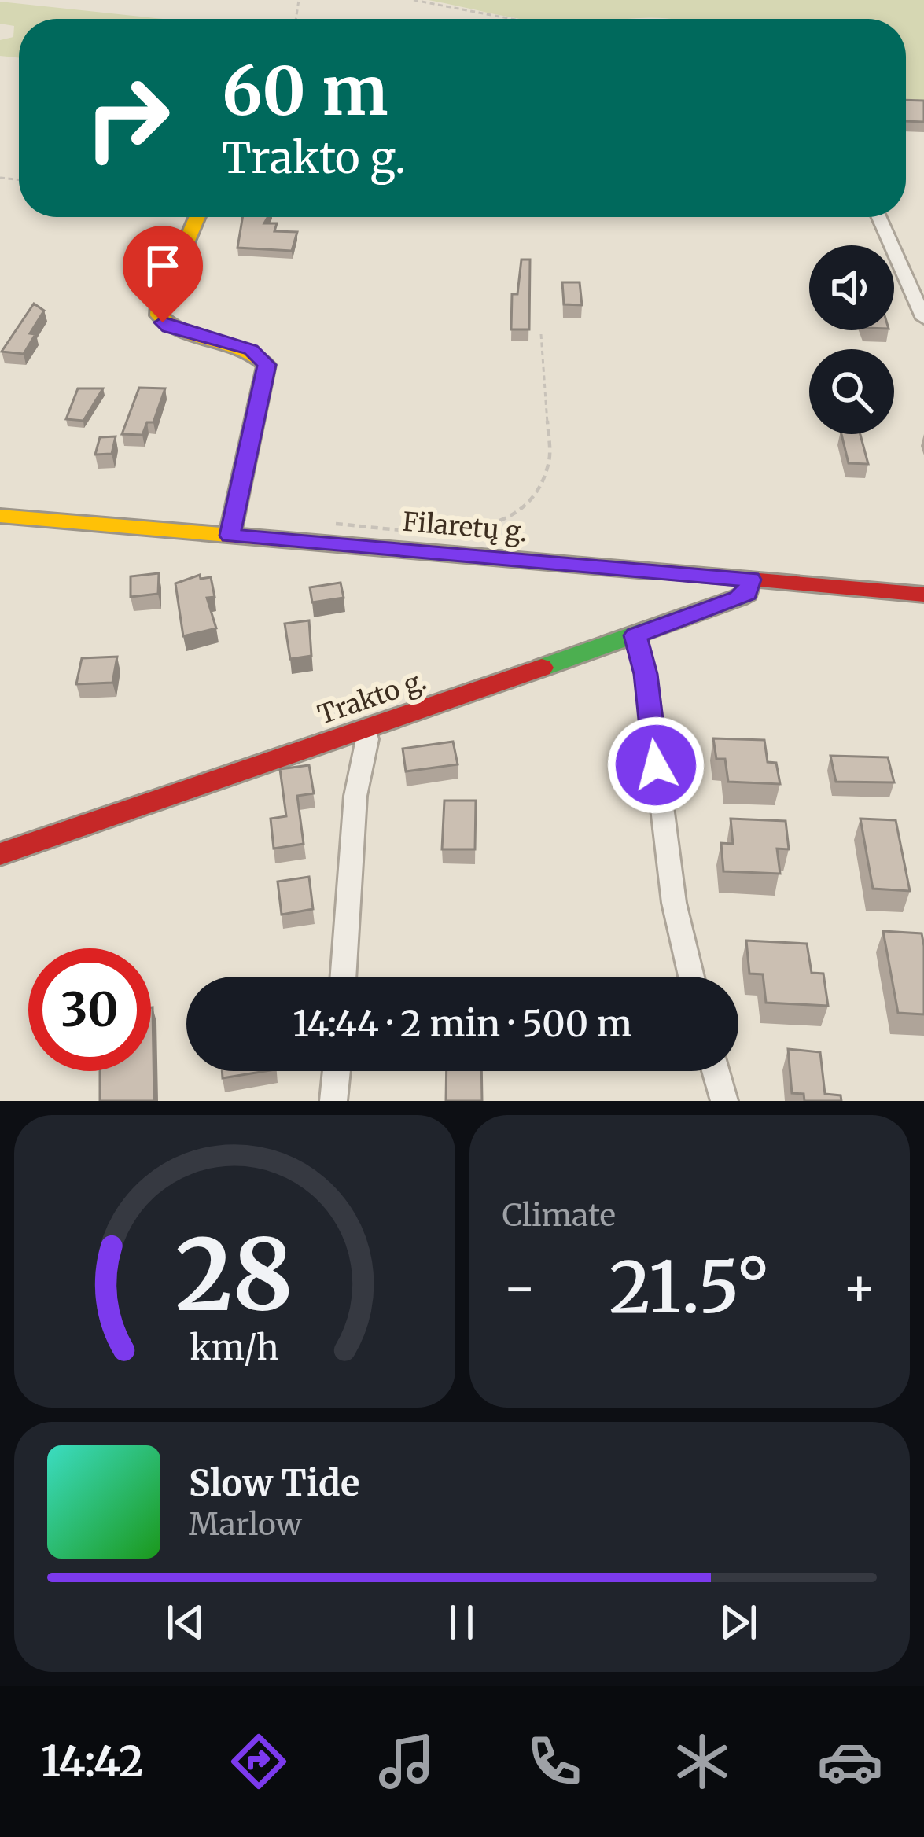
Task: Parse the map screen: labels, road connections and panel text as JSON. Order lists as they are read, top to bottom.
{
  "streets": {
    "street": ["Filaretų g.", "Trakto g."]
  },
  "crossings": [
    ["Filaretų g.", "Trakto g."]
  ],
  "page": {
    "turn": ["60 m", "Trakto g."],
    "limit": "30",
    "trip": "14:44 · 2 min · 500 m",
    "tile": "Climate",
    "heat": ["−", "21.5°", "+"],
    "song": ["Slow Tide", "Marlow"],
    "tabs": "14:42",
    "gauge": ["28", "km/h"]
  }
}
